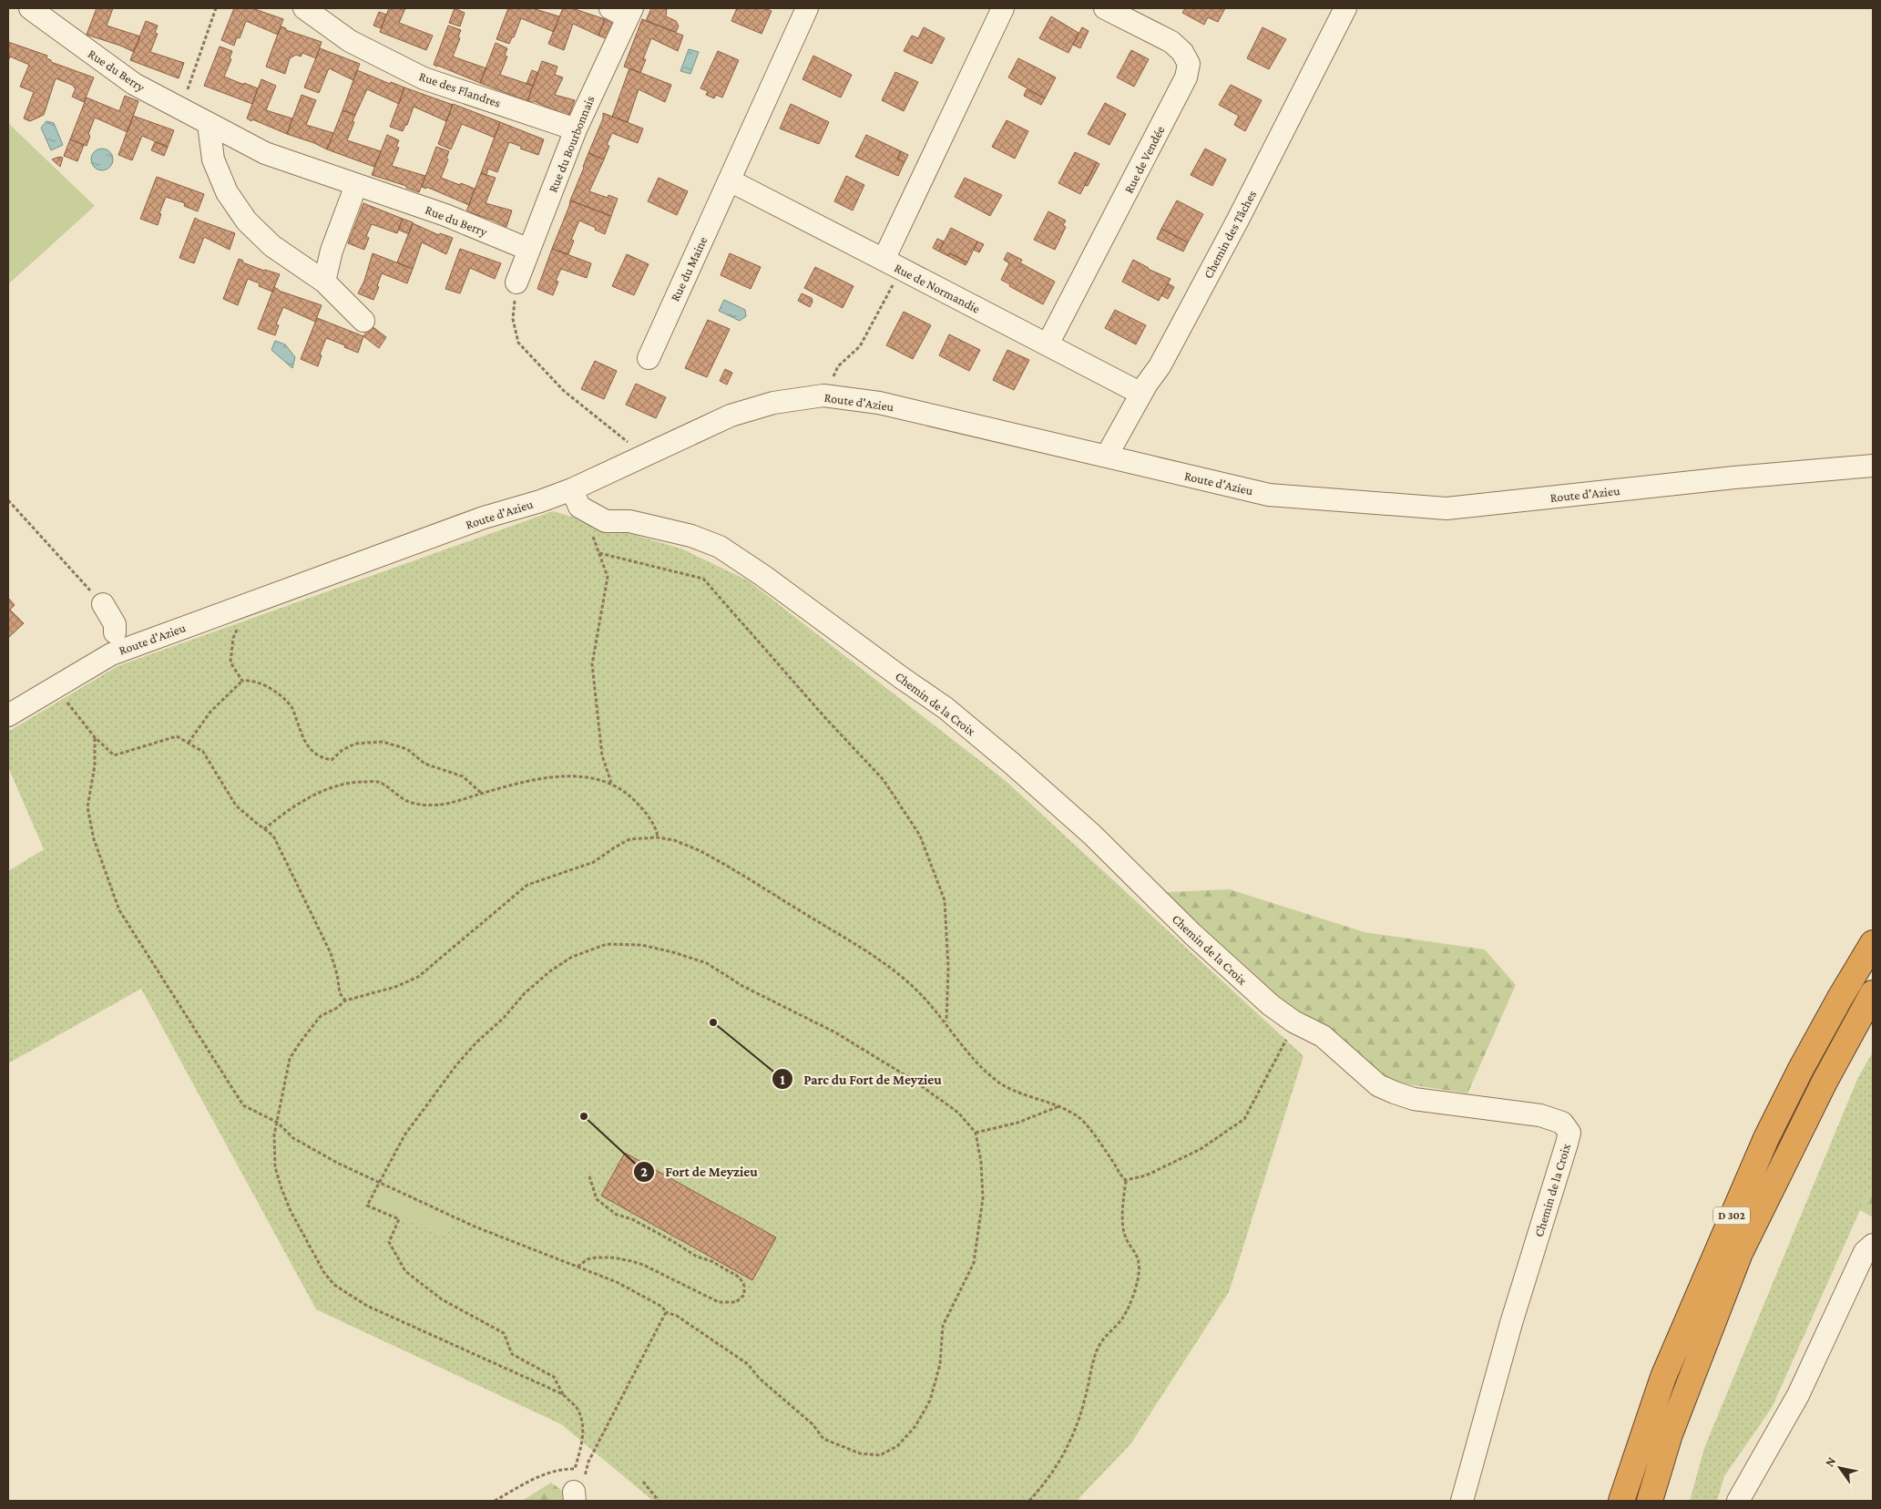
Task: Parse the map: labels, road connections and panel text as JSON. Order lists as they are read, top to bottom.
{
  "streets": {
    "highway": ["D 302"],
    "street": [
      "Rue du Berry",
      "Rue des Flandres",
      "Rue du Bourbonnais",
      "Rue de Vendée",
      "Chemin des Tâches",
      "Rue du Maine",
      "Rue de Normandie",
      "Route d'Azieu",
      "Chemin de la Croix"
    ]
  },
  "crossings": [
    ["Rue du Berry", "Rue du Bourbonnais"],
    ["Rue des Flandres", "Rue du Bourbonnais"],
    ["Rue de Vendée", "Rue de Normandie"],
    ["Chemin des Tâches", "Rue de Normandie"],
    ["Chemin des Tâches", "Route d'Azieu"],
    ["Route d'Azieu", "Chemin de la Croix"]
  ],
  "places": ["Parc du Fort de Meyzieu", "Fort de Meyzieu"],
  "north": "top left"
}
